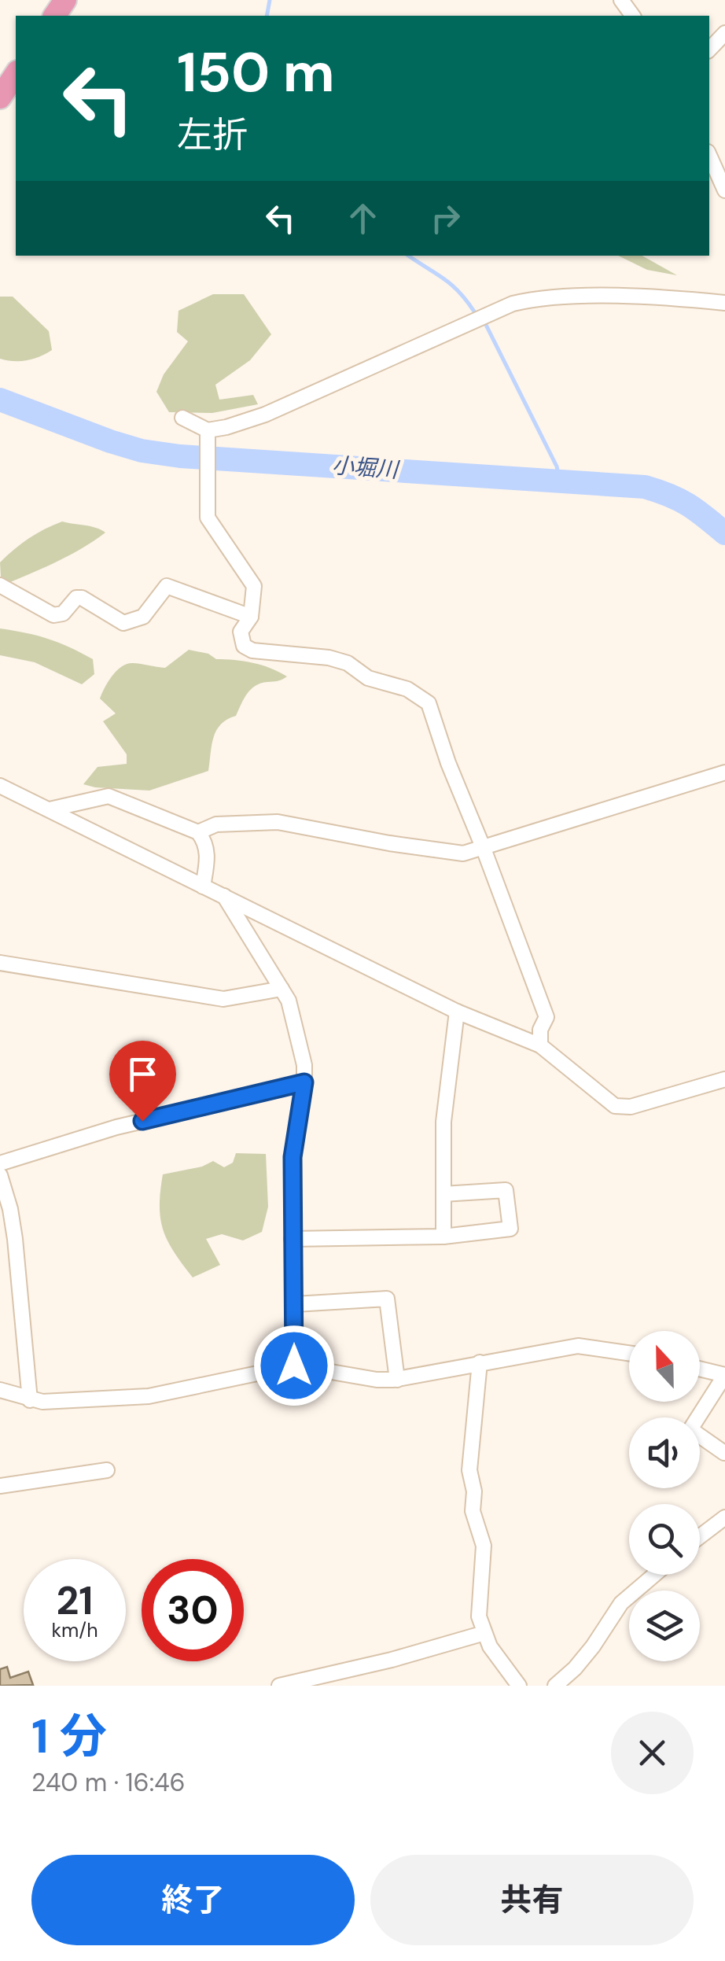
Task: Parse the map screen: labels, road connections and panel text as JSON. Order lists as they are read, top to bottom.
{
  "water": ["小堀川"],
  "north": "top",
  "page": {
    "turn": ["150 m", "左折"],
    "speed": "21 km/h",
    "limit": "30",
    "heading": ["1 分", "240 m · 16:46"],
    "buttons": ["終了", "共有"]
  }
}
